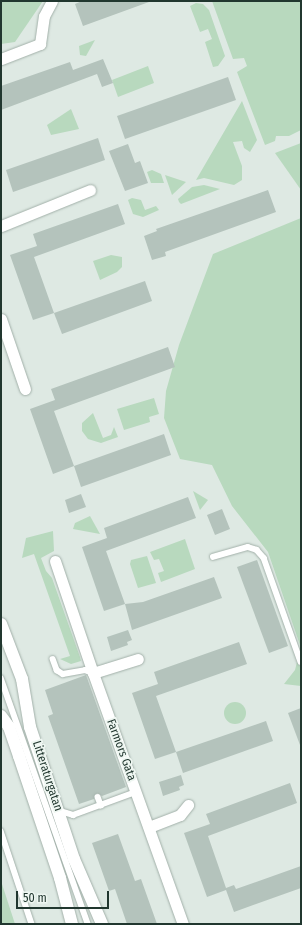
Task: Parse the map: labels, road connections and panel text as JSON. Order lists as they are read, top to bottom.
{
  "streets": {
    "street": ["Farmors Gata", "Litteraturgatan"]
  },
  "scale_bar": "50 m"
}
